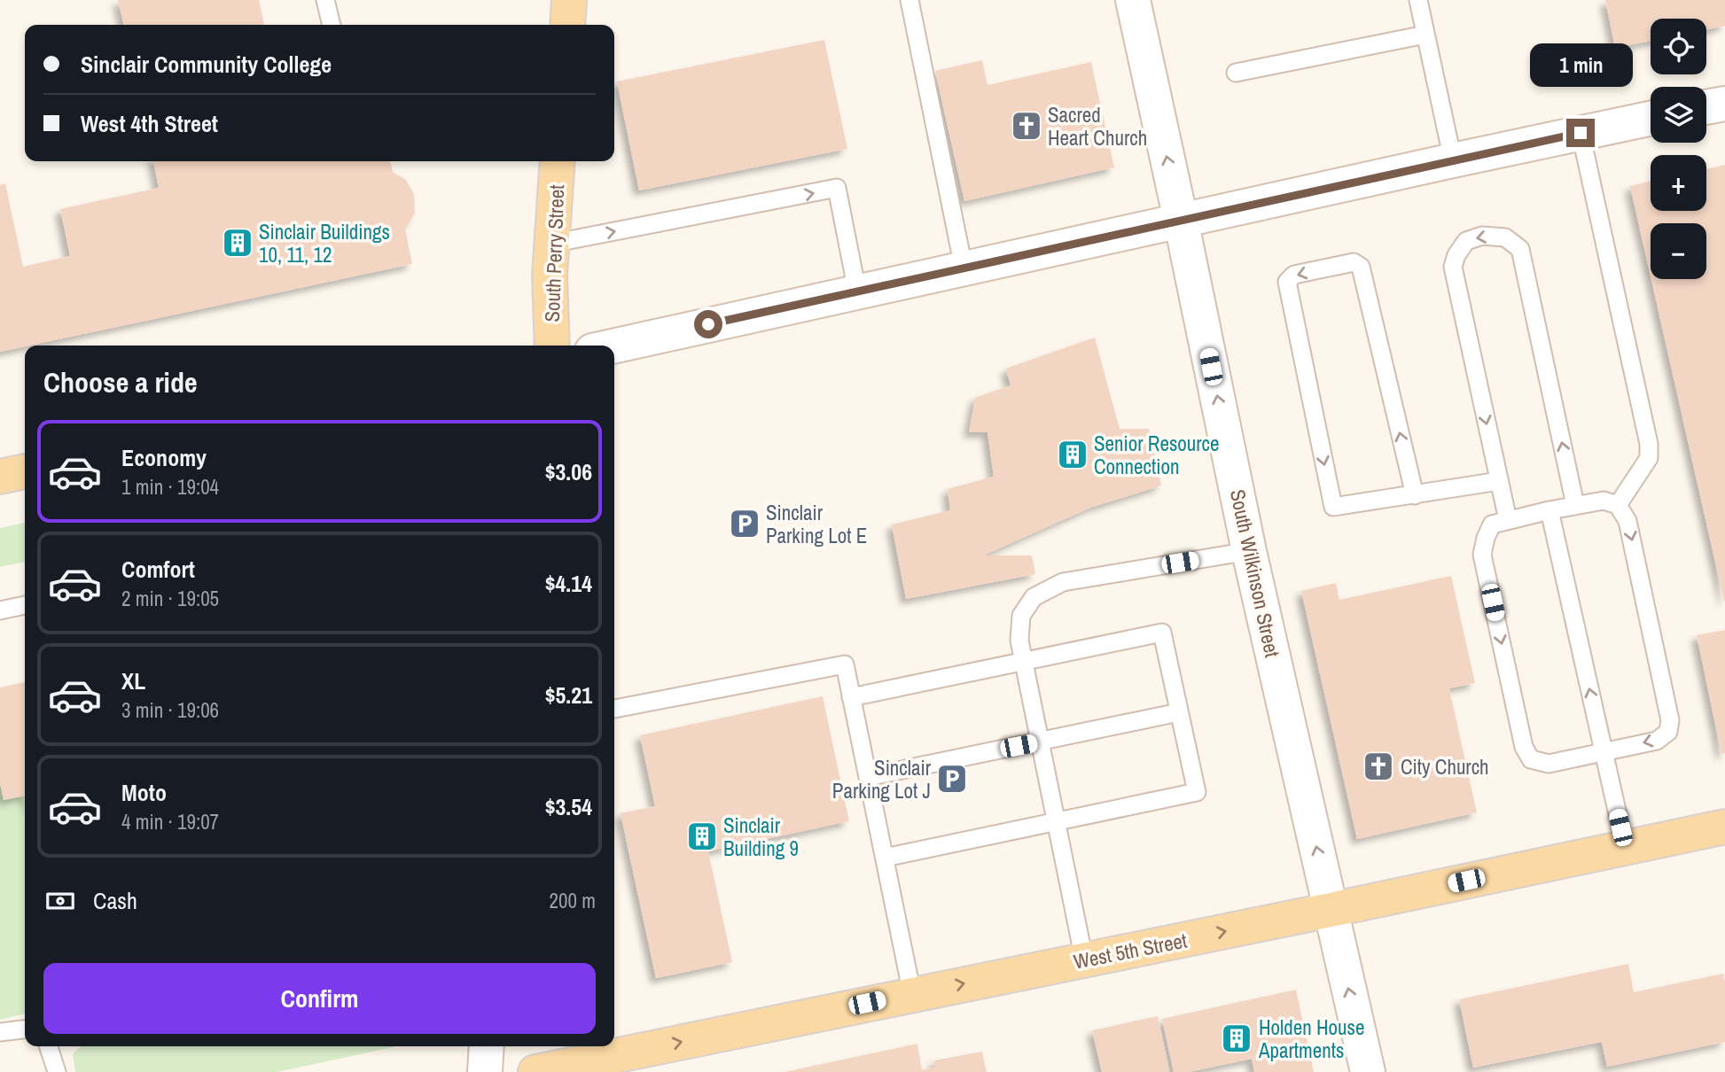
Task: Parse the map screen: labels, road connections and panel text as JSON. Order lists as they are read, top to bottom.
{
  "streets": {
    "main road": ["South Perry Street", "West 5th Street"],
    "street": ["South Wilkinson Street"]
  },
  "crossings": [
    ["South Wilkinson Street", "West 5th Street"]
  ],
  "one_way": ["South Wilkinson Street", "West 5th Street"],
  "places": {
    "church": ["Sacred Heart Church", "City Church"],
    "building": [
      "Sinclair Buildings 10, 11, 12",
      "Senior Resource Connection",
      "Sinclair Building 9",
      "Holden House Apartments"
    ],
    "parking": ["Sinclair Parking Lot E", "Sinclair Parking Lot J"]
  },
  "page": {
    "map_buttons": ["+", "−"],
    "banner": ["Sinclair Community College", "West 4th Street"],
    "bubble": "1 min",
    "heading": "Choose a ride",
    "list": [
      {
        "name": "Economy",
        "note": "1 min · 19:04",
        "value": "$3.06"
      },
      {
        "name": "Comfort",
        "note": "2 min · 19:05",
        "value": "$4.14"
      },
      {
        "name": "XL",
        "note": "3 min · 19:06",
        "value": "$5.21"
      },
      {
        "name": "Moto",
        "note": "4 min · 19:07",
        "value": "$3.54"
      }
    ],
    "pay": ["Cash", "200 m"],
    "buttons": "Confirm"
  }
}
